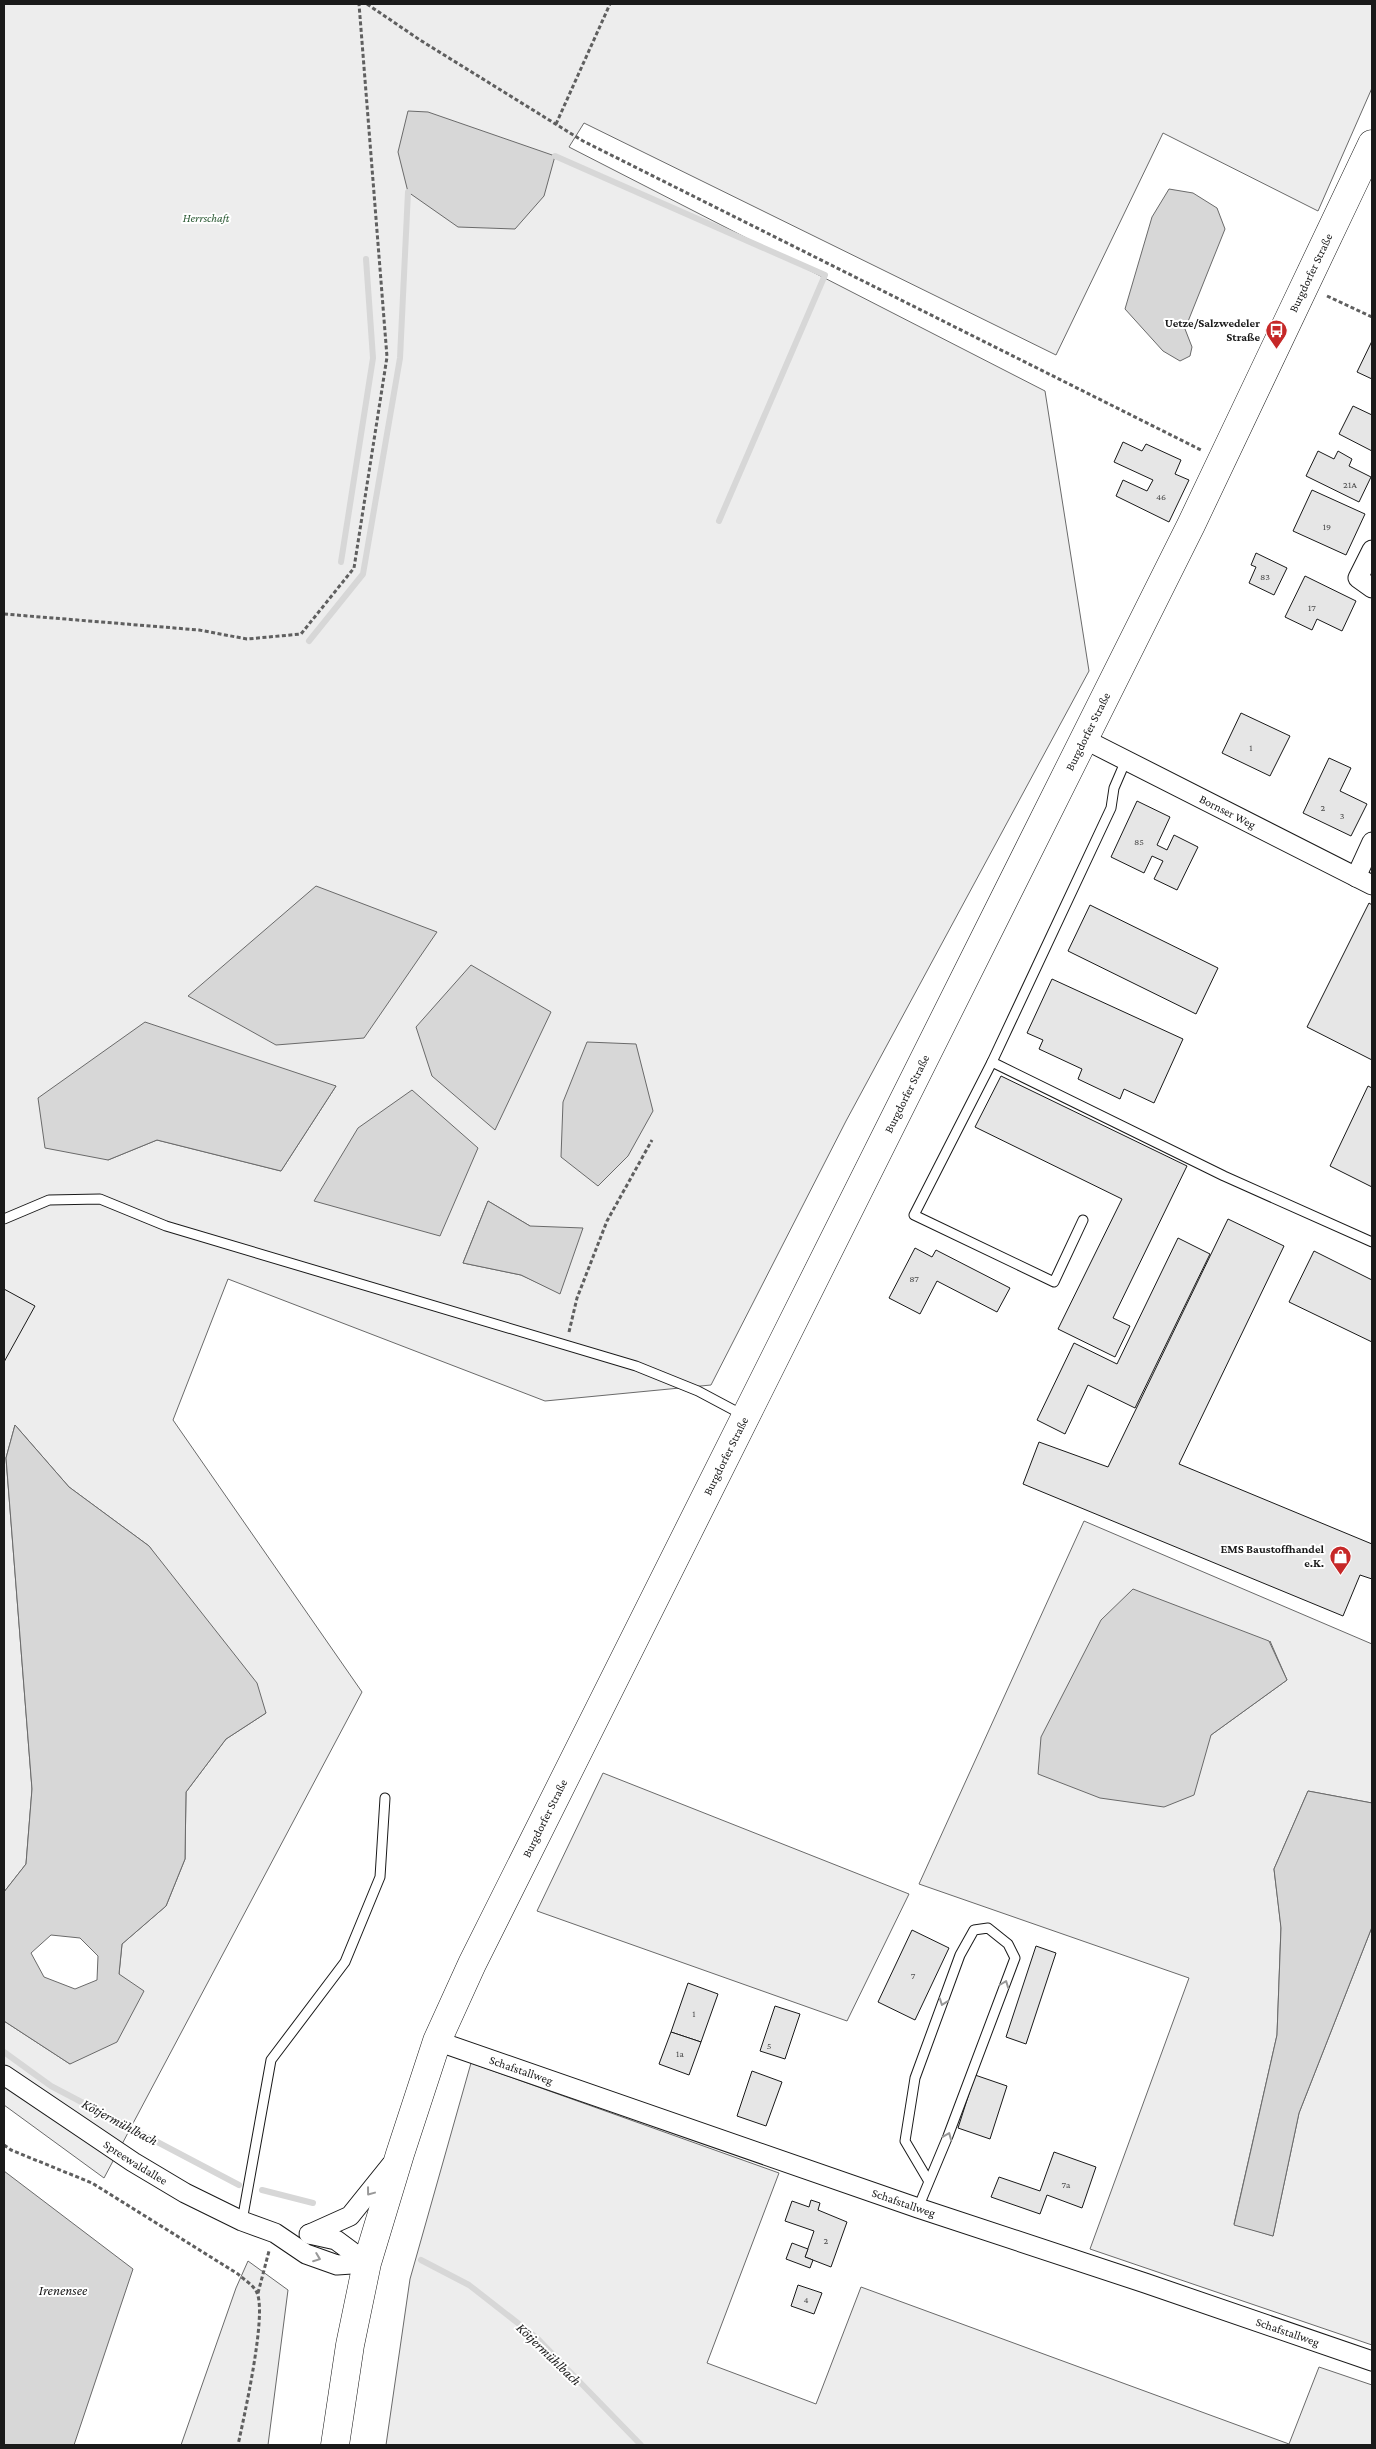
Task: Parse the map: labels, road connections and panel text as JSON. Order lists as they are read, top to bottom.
{
  "streets": {
    "main road": ["Burgdorfer Straße"],
    "street": ["Bornser Weg", "Schafstallweg", "Spreewaldallee"]
  },
  "crossings": [
    ["Burgdorfer Straße", "Bornser Weg"],
    ["Burgdorfer Straße", "Schafstallweg"],
    ["Burgdorfer Straße", "Spreewaldallee"]
  ],
  "water": ["Kötjermühlbach", "Irenensee"],
  "parks": ["Herrschaft"],
  "places": {
    "bus stop": ["Uetze/Salzwedeler Straße"],
    "shop": ["EMS Baustoffhandel e.K."]
  },
  "house_numbers": [
    "21A",
    "46",
    "19",
    "83",
    "17",
    "1",
    "2",
    "3",
    "85",
    "87",
    "7",
    "1",
    "5",
    "1a",
    "7a",
    "2",
    "4"
  ]
}
